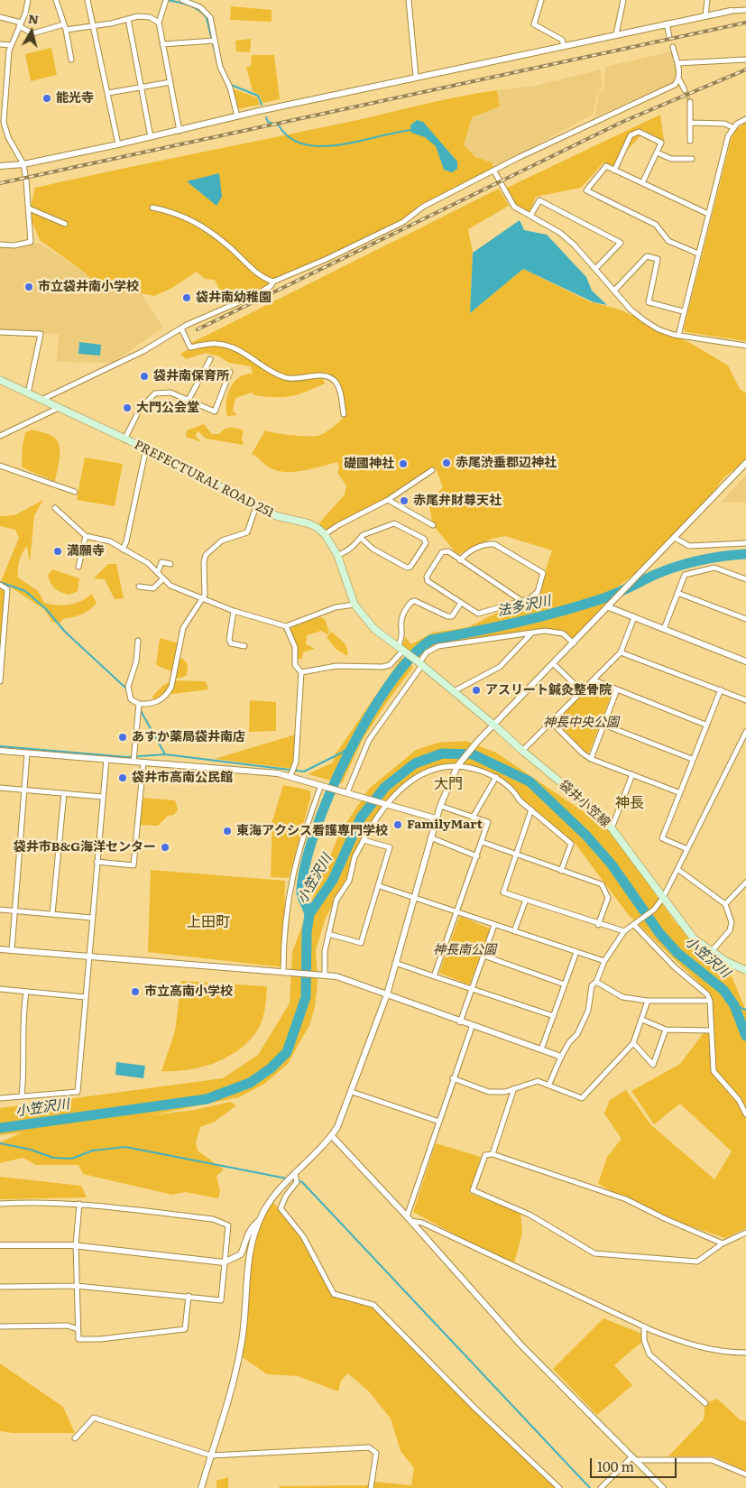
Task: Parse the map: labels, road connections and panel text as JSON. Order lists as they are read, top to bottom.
{
  "streets": {
    "main road": ["PREFECTURAL ROAD 251", "袋井小笠線"]
  },
  "crossings": [
    ["PREFECTURAL ROAD 251", "袋井小笠線"]
  ],
  "districts": ["大門", "神長", "上田町"],
  "water": ["法多沢川", "小笠沢川"],
  "parks": ["神長中央公園", "神長南公園"],
  "places": [
    "能光寺",
    "市立袋井南小学校",
    "袋井南幼稚園",
    "袋井南保育所",
    "大門公会堂",
    "赤尾渋垂郡辺神社",
    "礎國神社",
    "赤尾弁財尊天社",
    "満願寺",
    "アスリート鍼灸整骨院",
    "あすか薬局袋井南店",
    "袋井市高南公民館",
    "FamilyMart",
    "東海アクシス看護専門学校",
    "袋井市B&G海洋センター",
    "市立高南小学校"
  ],
  "scale_bar": "100 m",
  "north": "top"
}
